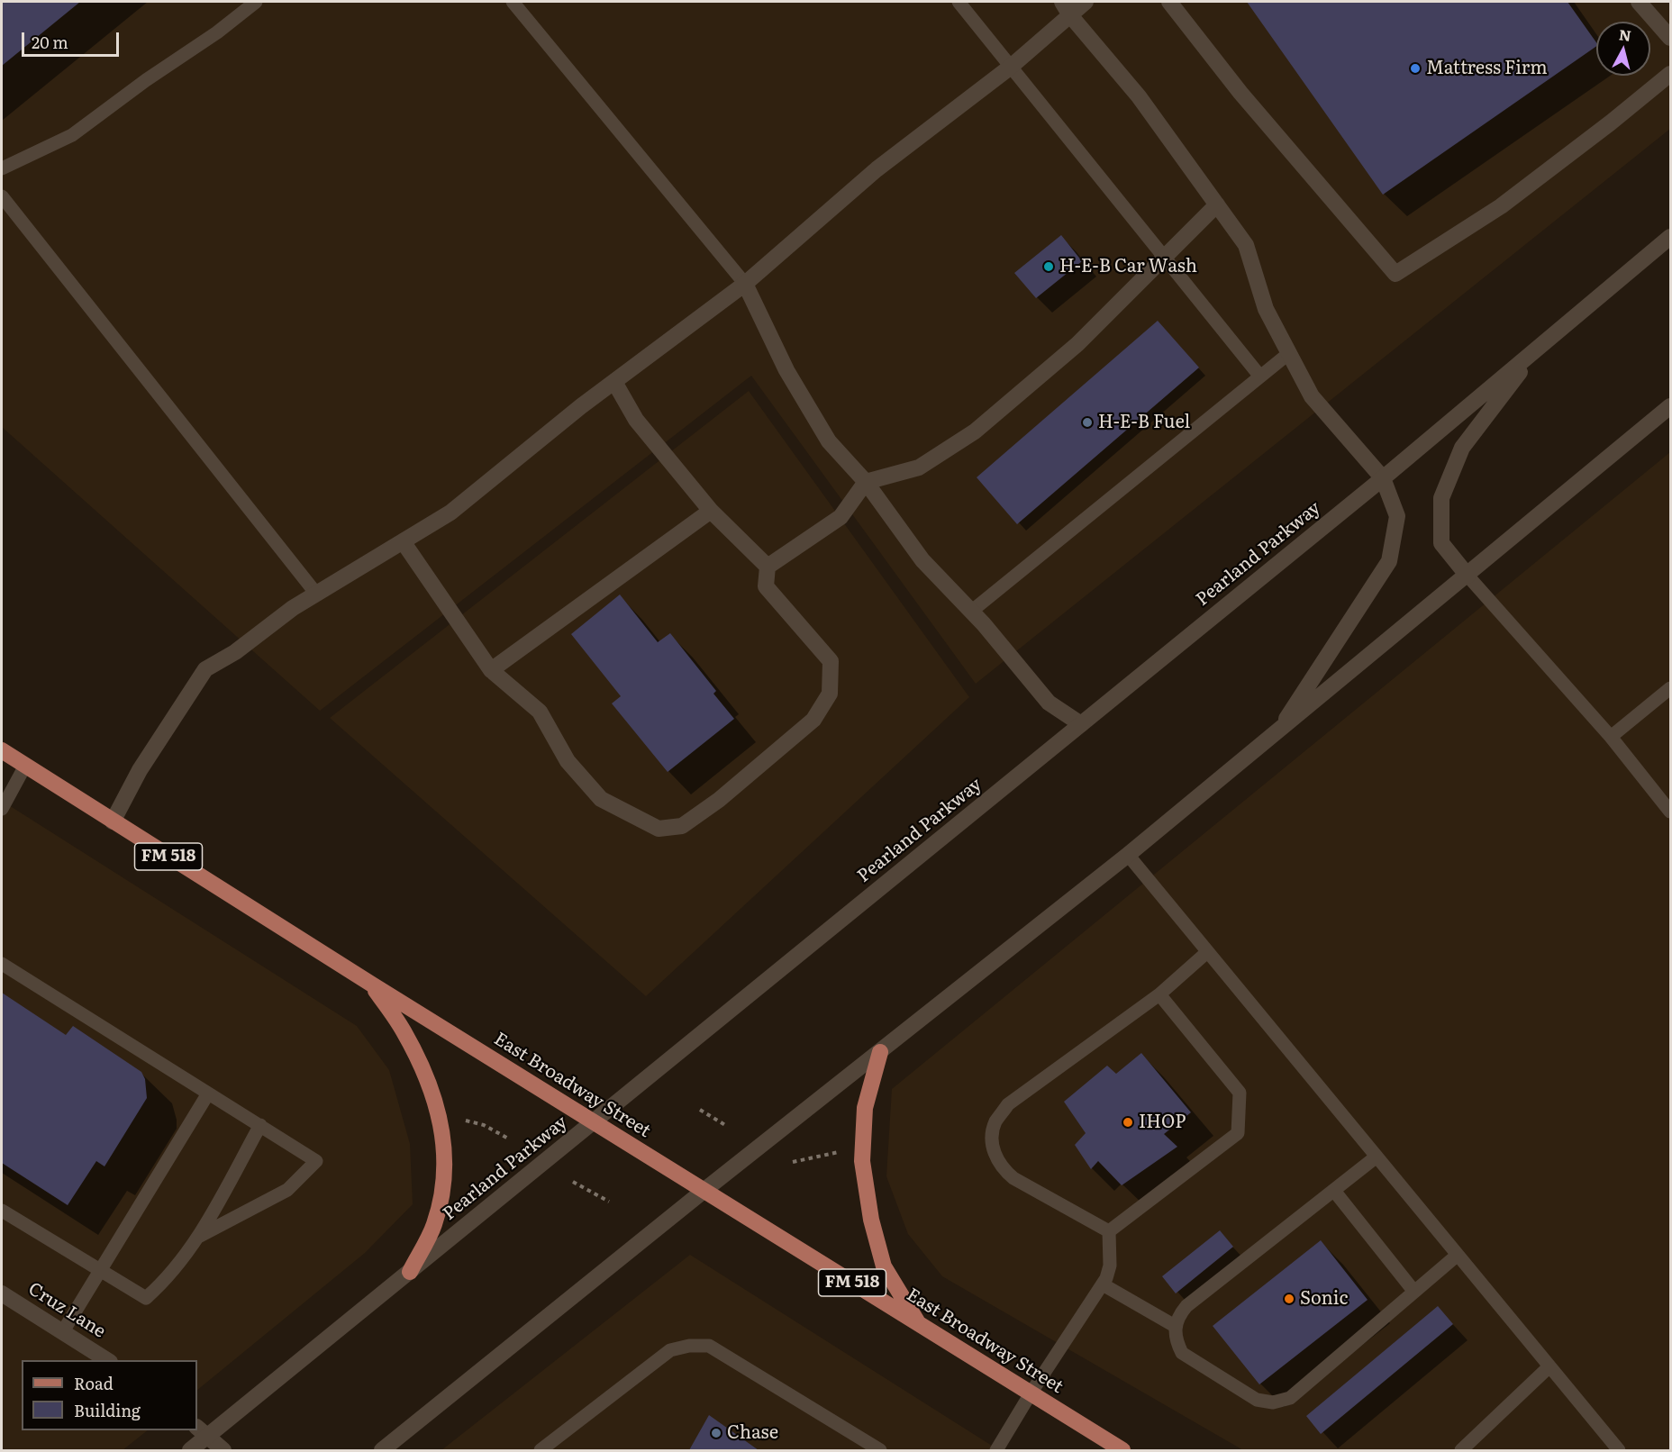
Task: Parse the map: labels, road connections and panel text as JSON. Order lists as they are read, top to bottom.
{
  "streets": {
    "main road": ["FM 518", "East Broadway Street"],
    "street": ["Pearland Parkway", "Cruz Lane"]
  },
  "crossings": [
    ["Pearland Parkway", "East Broadway Street"]
  ],
  "places": [
    "Mattress Firm",
    "H-E-B Car Wash",
    "H-E-B Fuel",
    "IHOP",
    "Sonic",
    "Chase"
  ],
  "legend": ["Road", "Building"],
  "scale_bar": "20 m",
  "north": "top"
}
